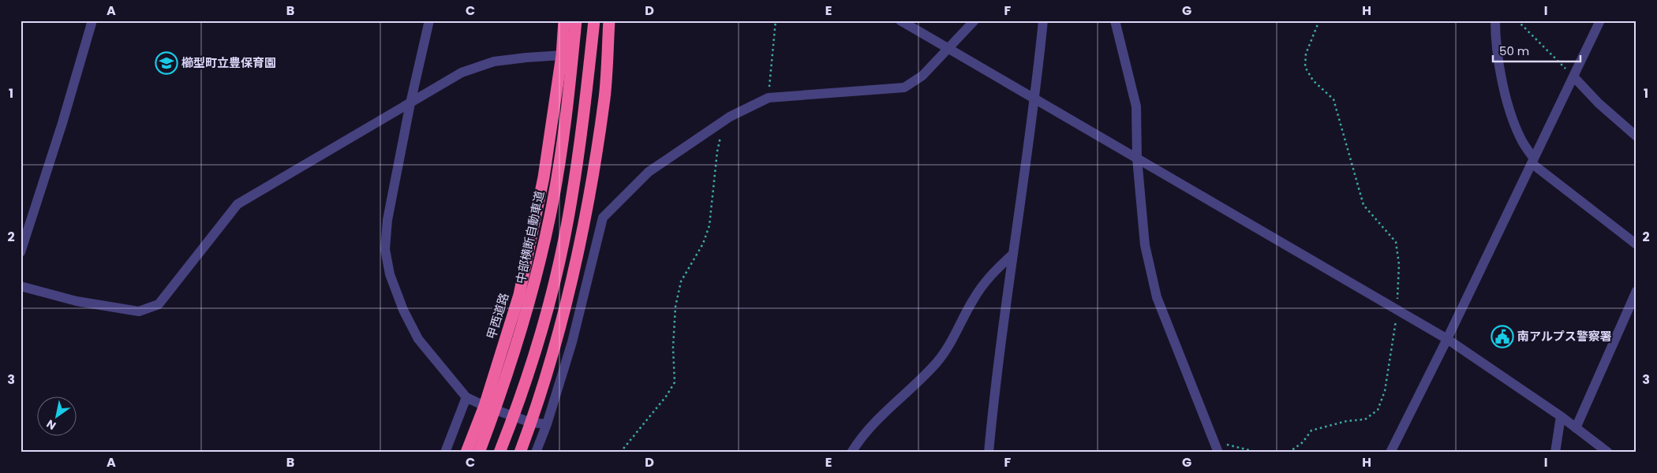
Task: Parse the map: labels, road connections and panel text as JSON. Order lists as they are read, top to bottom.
{
  "streets": {
    "highway": ["中部横断自動車道", "甲西道路"]
  },
  "places": {
    "school or university": ["櫛型町立豊保育園"],
    "public building": ["南アルプス警察署"]
  },
  "scale_bar": "50 m",
  "north": "bottom left",
  "grid": {
    "columns": [
      "A",
      "B",
      "C",
      "D",
      "E",
      "F",
      "G",
      "H",
      "I"
    ],
    "rows": ["1", "2", "3"]
  }
}
